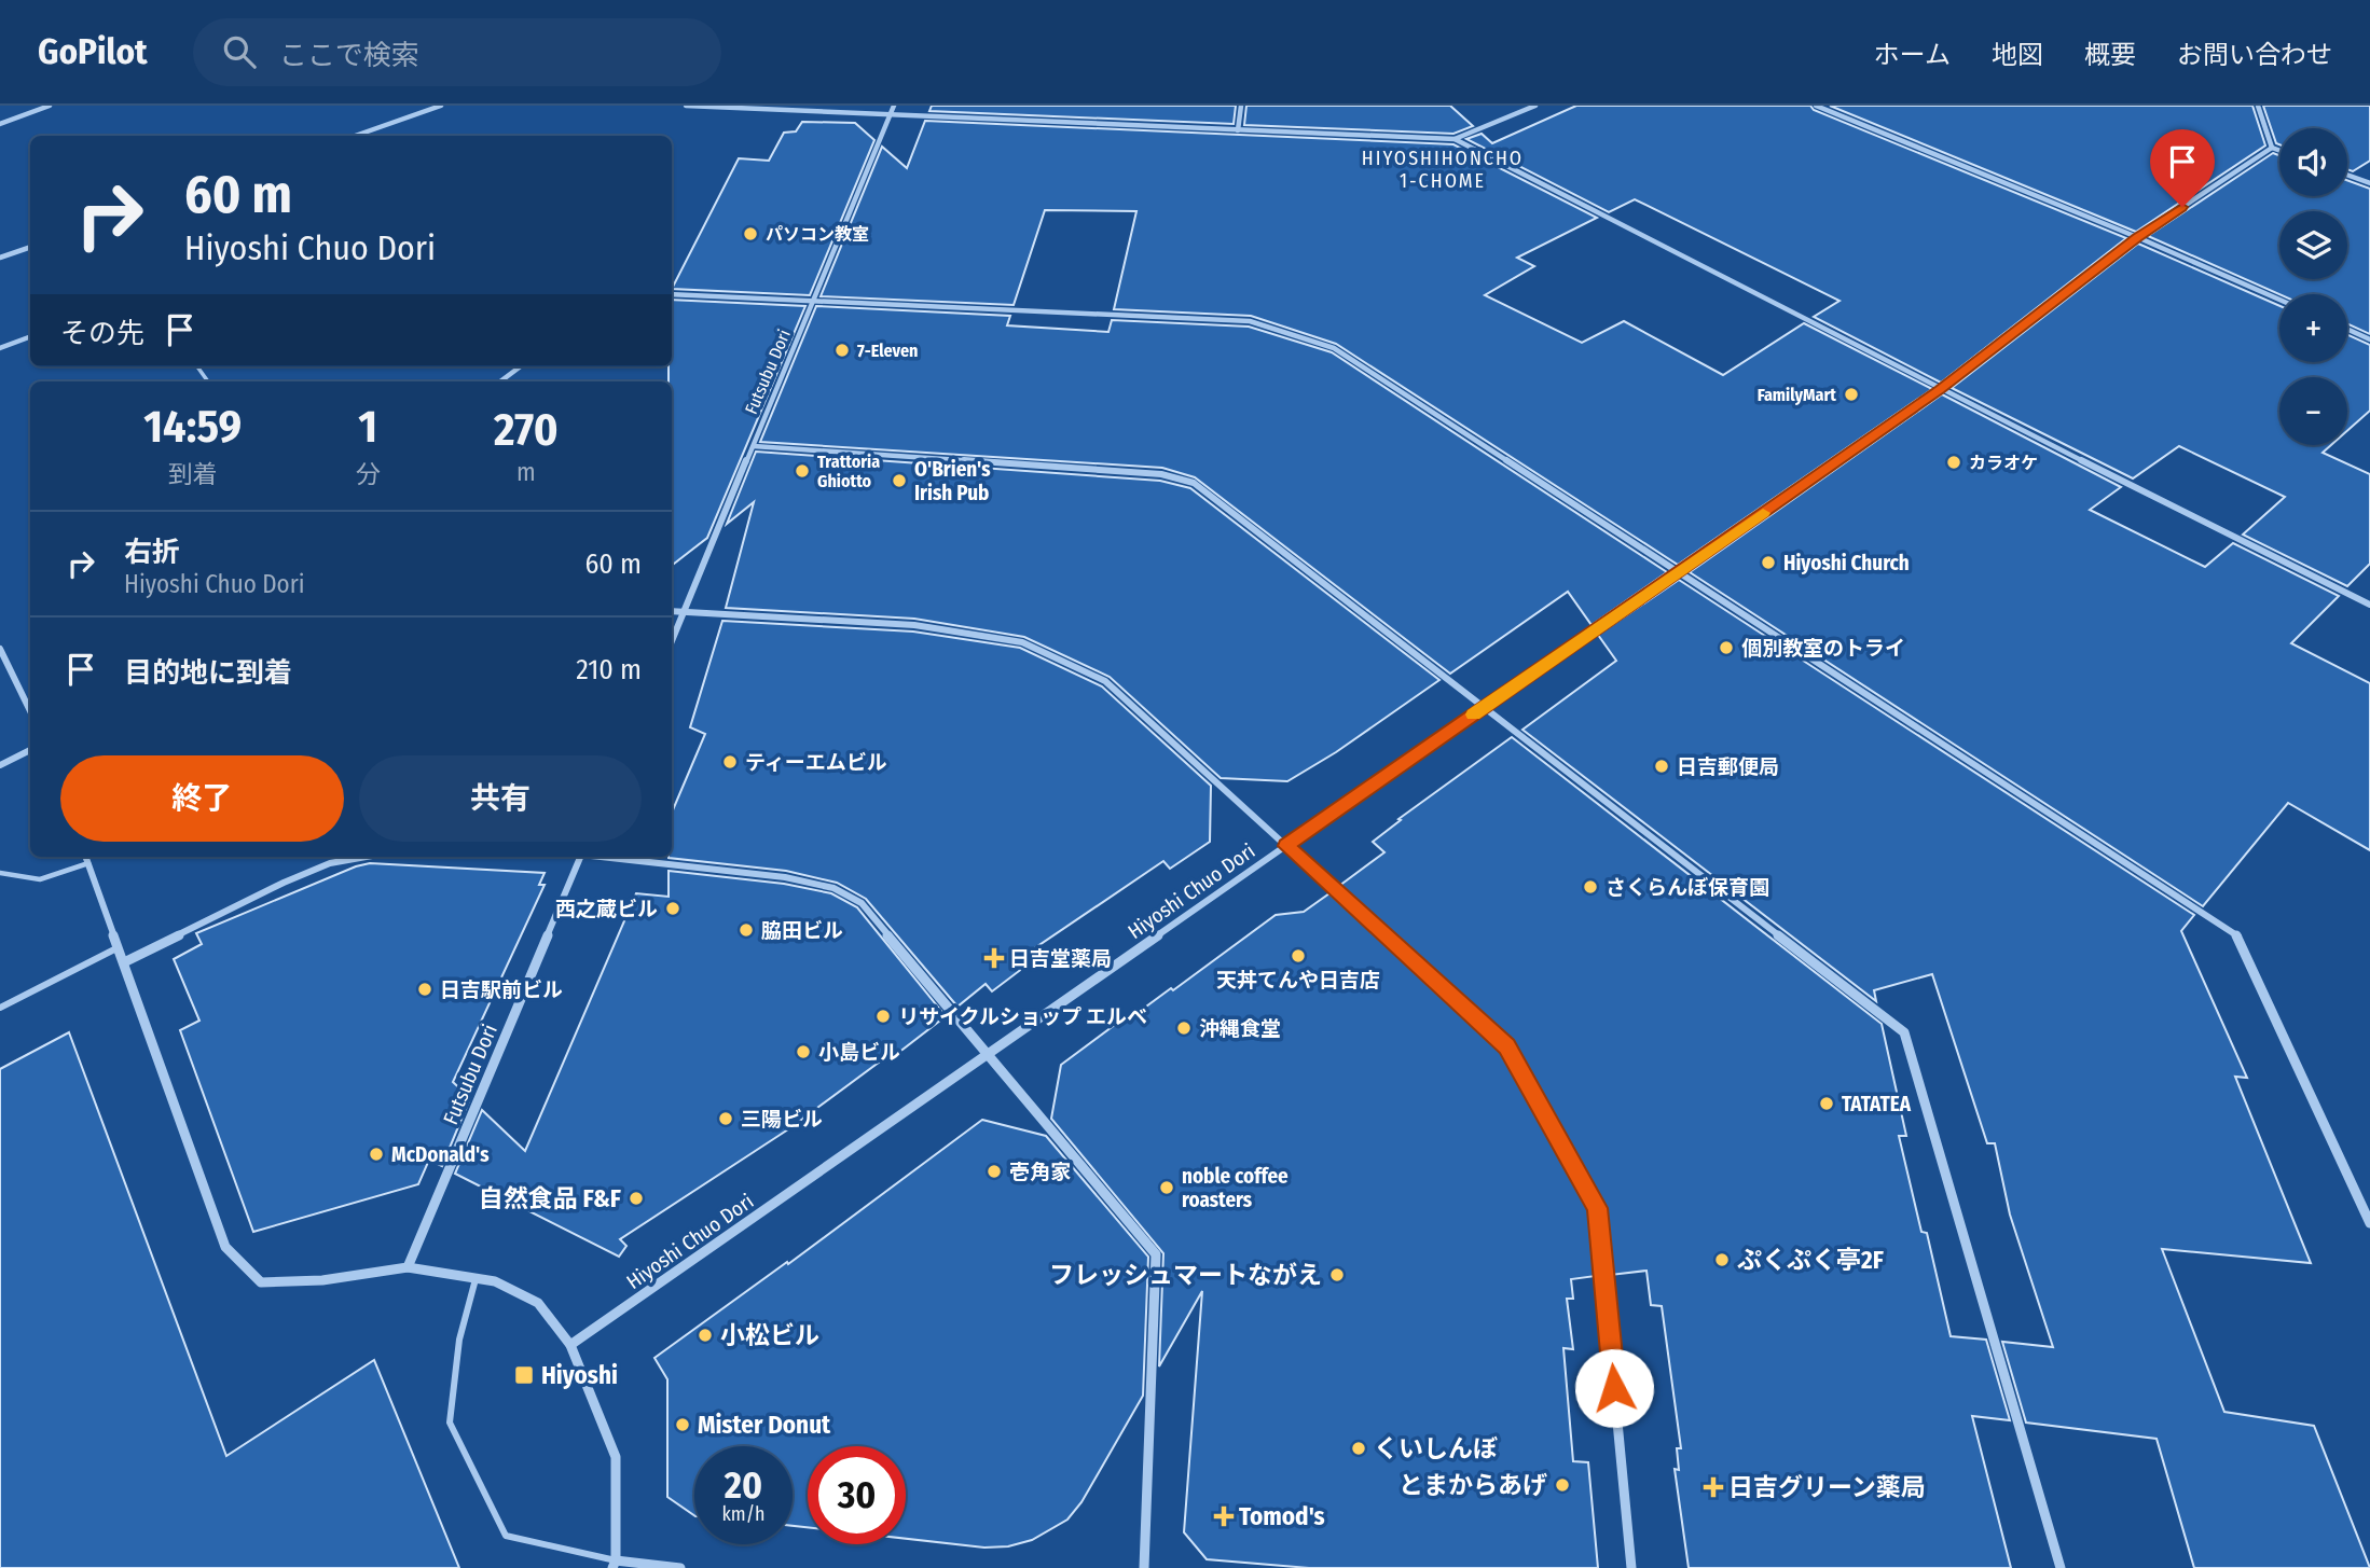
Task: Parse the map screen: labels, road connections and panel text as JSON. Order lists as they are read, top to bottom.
{
  "streets": {
    "street": ["Futsubu Dori", "Hiyoshi Chuo Dori"]
  },
  "districts": ["HIYOSHIHONCHO 1-CHOME"],
  "places": {
    "other": [
      "パソコン教室",
      "7-Eleven",
      "FamilyMart",
      "カラオケ",
      "Trattoria Ghiotto",
      "O'Brien's Irish Pub",
      "Hiyoshi Church",
      "個別教室のトライ",
      "ティーエムビル",
      "日吉郵便局",
      "さくらんぼ保育園",
      "西之蔵ビル",
      "脇田ビル",
      "天丼てんや日吉店",
      "日吉駅前ビル",
      "リサイクルショップ エルベ",
      "沖縄食堂",
      "小島ビル",
      "TATATEA",
      "三陽ビル",
      "McDonald's",
      "壱角家",
      "noble coffee roasters",
      "自然食品 F&F",
      "ぷくぷく亭2F",
      "フレッシュマートながえ",
      "小松ビル",
      "Mister Donut",
      "くいしんぼ",
      "とまからあげ"
    ],
    "health": ["日吉堂薬局", "日吉グリーン薬局", "Tomod's"],
    "transit": ["Hiyoshi"]
  },
  "page": {
    "header": "GoPilot",
    "search": "ここで検索",
    "nav": [
      "ホーム",
      "地図",
      "概要",
      "お問い合わせ"
    ],
    "map_buttons": ["+", "−"],
    "turn": ["60 m", "Hiyoshi Chuo Dori"],
    "then": "その先",
    "eta": [
      "14:59",
      "到着",
      "1",
      "分",
      "270",
      "m"
    ],
    "list": [
      {
        "name": "右折",
        "note": "Hiyoshi Chuo Dori",
        "value": "60 m"
      },
      {
        "name": "目的地に到着",
        "value": "210 m"
      }
    ],
    "buttons": ["終了", "共有"],
    "speed": "20 km/h",
    "limit": "30"
  }
}
